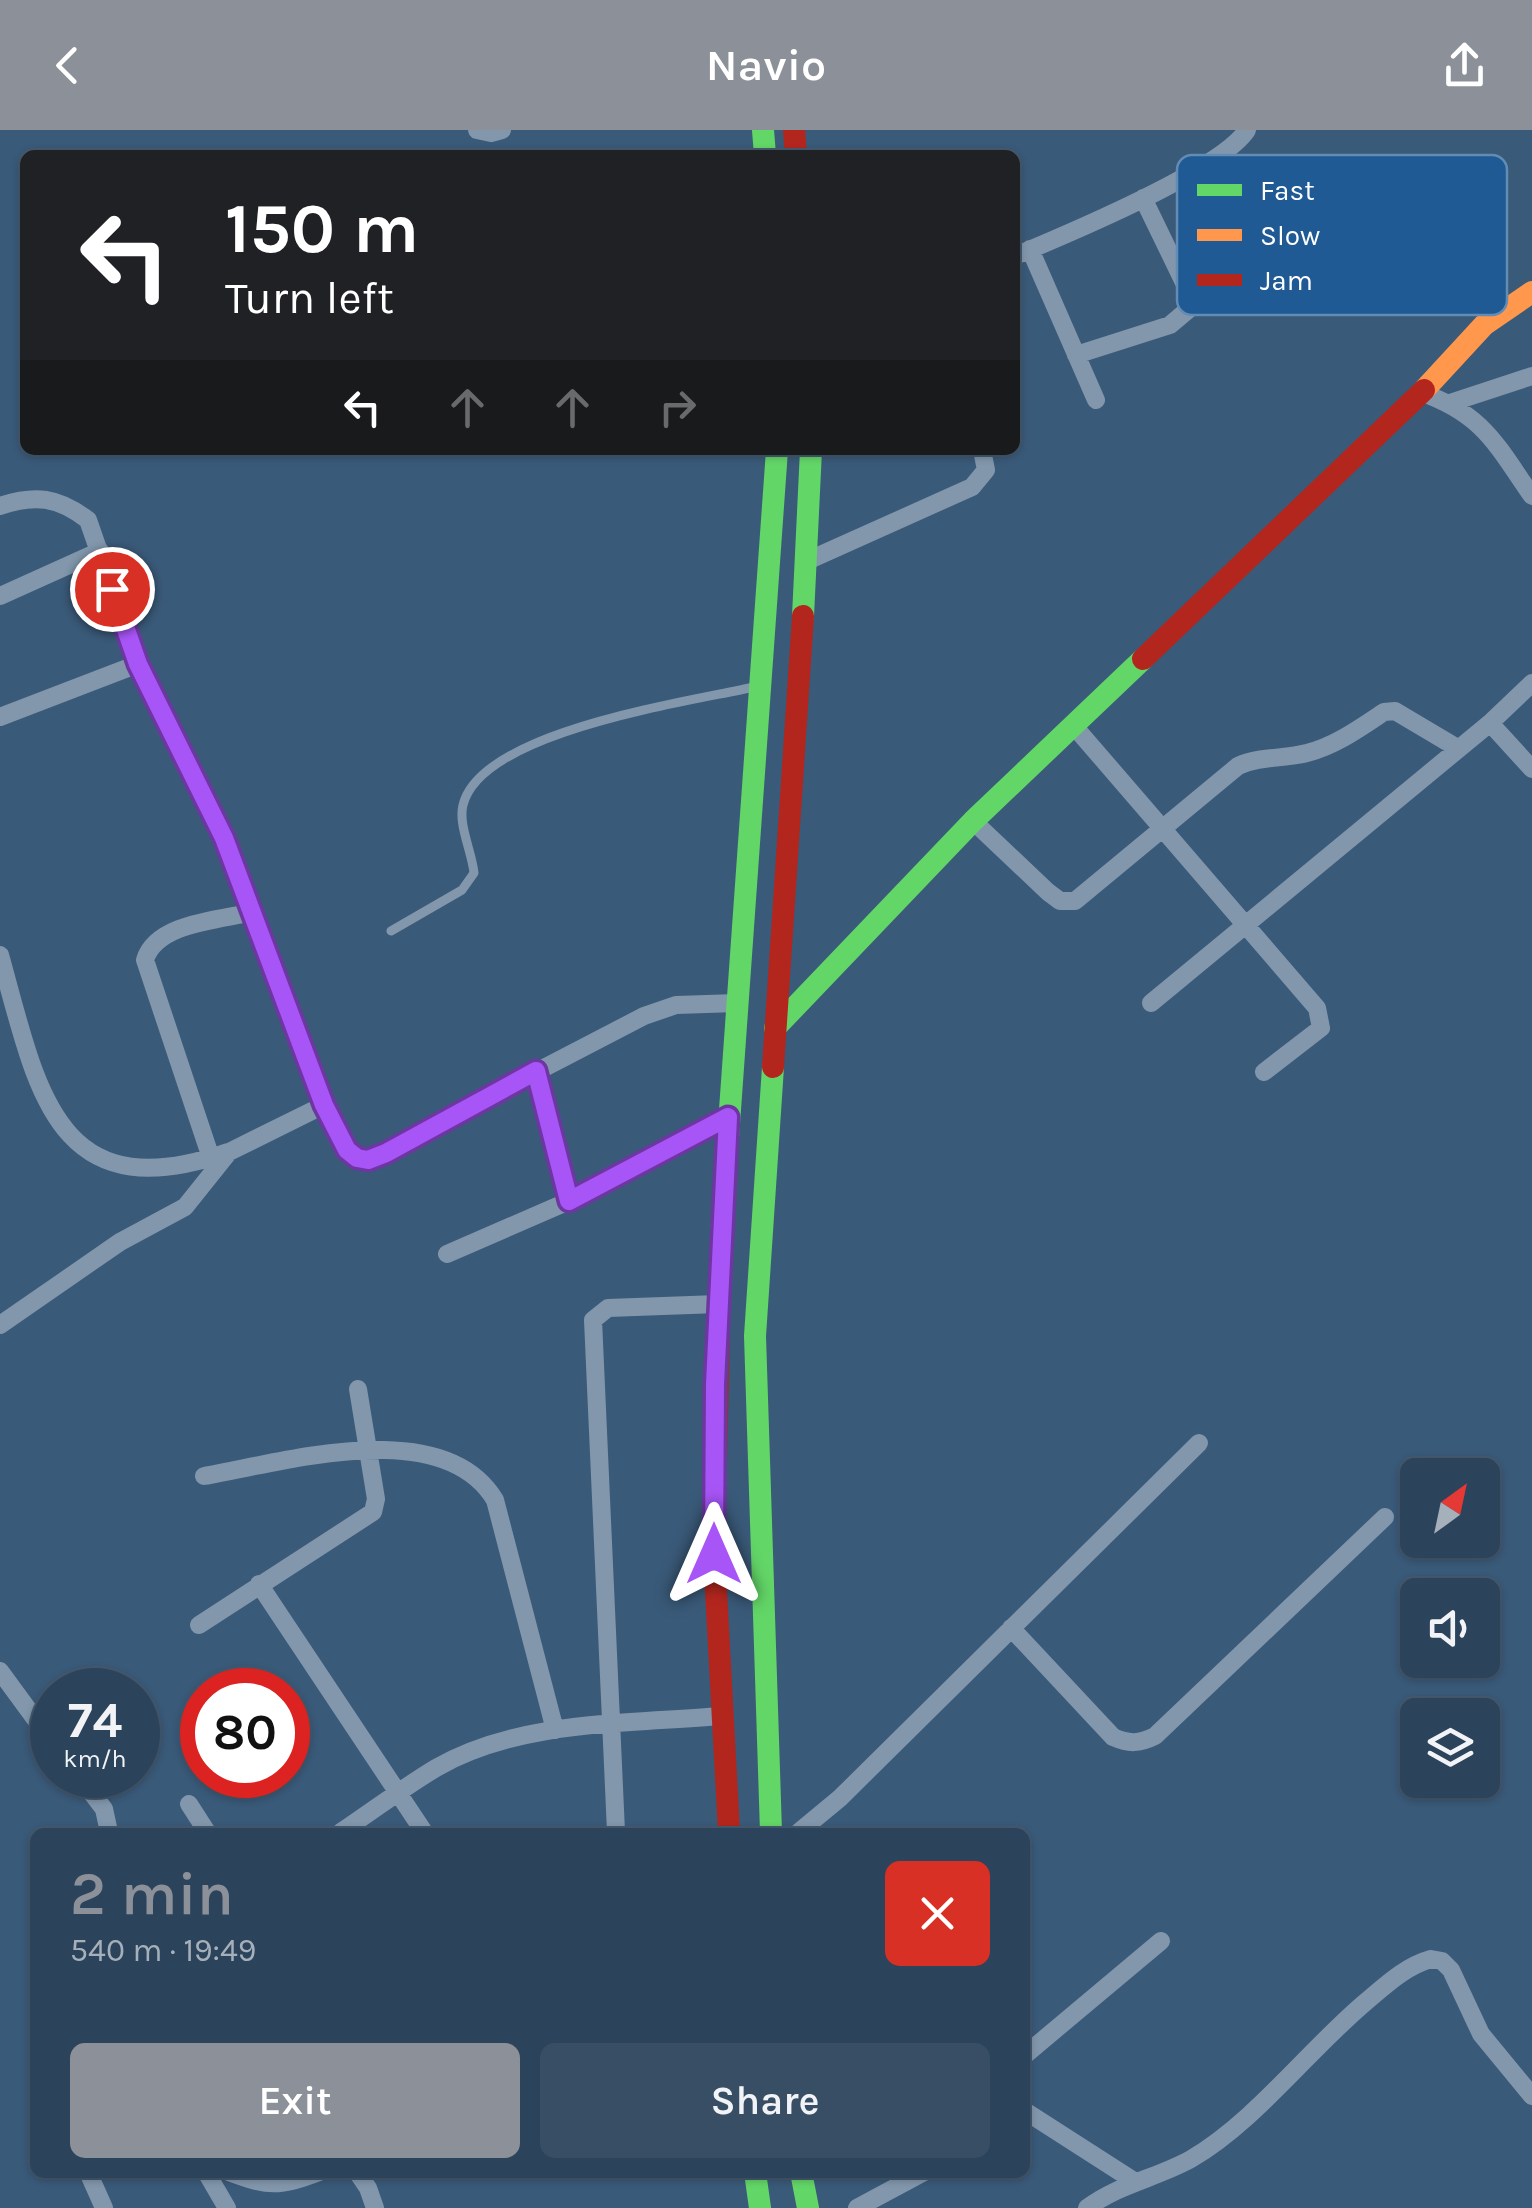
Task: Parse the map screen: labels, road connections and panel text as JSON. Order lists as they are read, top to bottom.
{
  "legend": ["Fast", "Slow", "Jam"],
  "north": "top right",
  "page": {
    "header": "Navio",
    "turn": ["150 m", "Turn left"],
    "speed": "74 km/h",
    "limit": "80",
    "heading": ["2 min", "540 m · 19:49"],
    "buttons": ["Exit", "Share"]
  }
}
